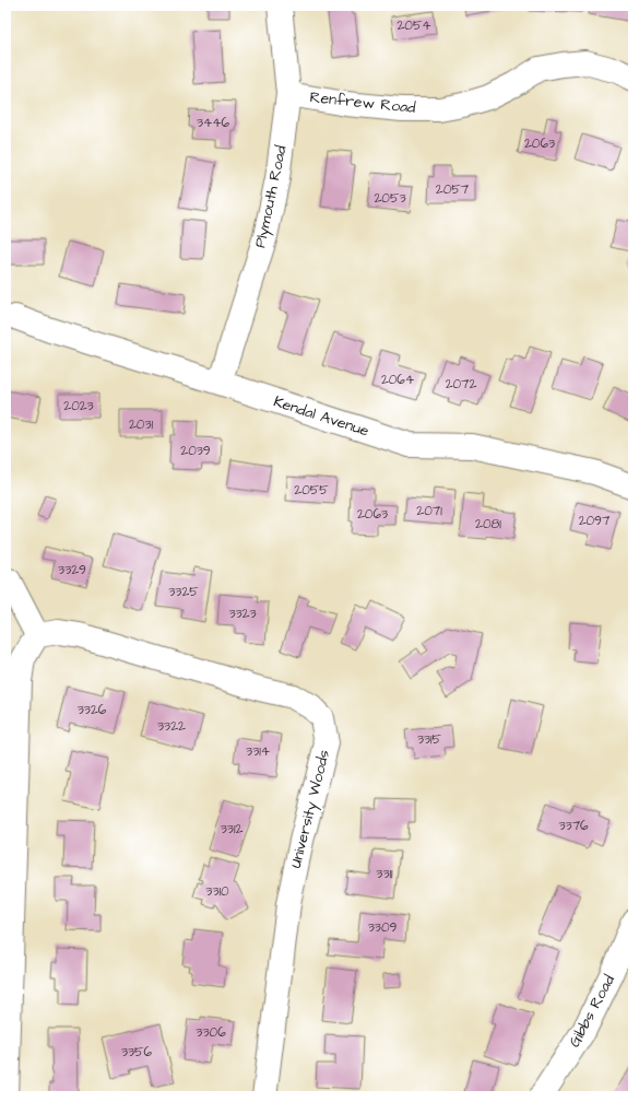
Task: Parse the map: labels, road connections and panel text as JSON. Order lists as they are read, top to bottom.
{
  "streets": {
    "street": [
      "Renfrew Road",
      "Plymouth Road",
      "Kendal Avenue",
      "University Woods",
      "Gibbs Road"
    ]
  },
  "crossings": [
    ["Renfrew Road", "Plymouth Road"],
    ["Plymouth Road", "Kendal Avenue"]
  ],
  "house_numbers": [
    "2054",
    "3446",
    "2063",
    "2057",
    "2053",
    "2064",
    "2072",
    "2023",
    "2031",
    "2039",
    "2055",
    "2071",
    "2063",
    "2097",
    "2081",
    "3329",
    "3325",
    "3323",
    "3326",
    "3322",
    "3315",
    "3314",
    "3376",
    "3312",
    "3311",
    "3310",
    "3309",
    "3306",
    "3356"
  ]
}
